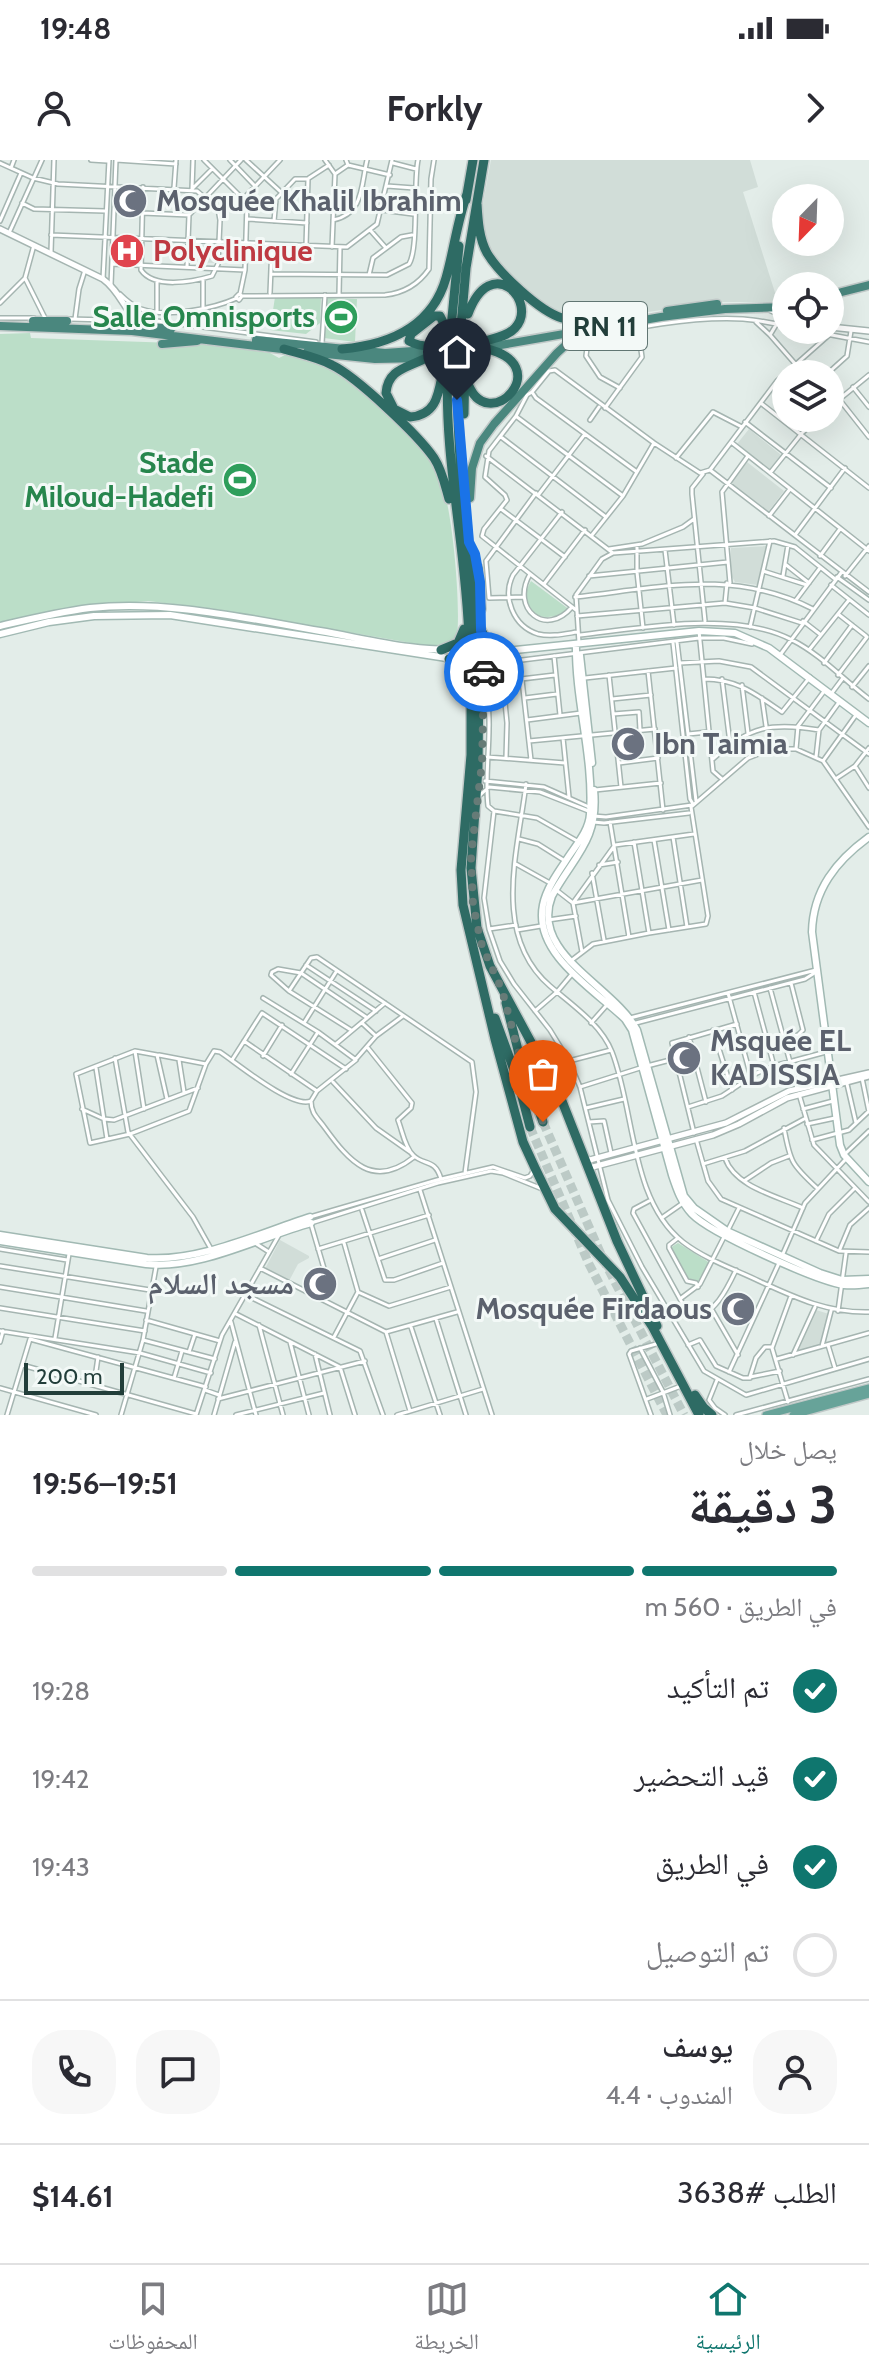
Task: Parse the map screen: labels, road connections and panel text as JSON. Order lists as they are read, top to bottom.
{
  "streets": {
    "highway": ["RN 11"]
  },
  "places": {
    "mosque": [
      "Mosquée Khalil Ibrahim",
      "Ibn Taimia",
      "Msquée EL KADISSIA",
      "مسجد السلام",
      "Mosquée Firdaous"
    ],
    "hospital": ["Polyclinique"],
    "sports": ["Salle Omnisports", "Stade Miloud-Hadefi"]
  },
  "scale_bar": "200 m",
  "north": "bottom left",
  "page": {
    "status": "19:48",
    "header": "Forkly",
    "scale": "200 m",
    "heading": ["3 دقيقة", "يصل خلال", "19:51–19:56"],
    "panel": [
      "يوسف",
      "المندوب · 4.4",
      "الطلب #3638",
      "$14.61"
    ],
    "bar": "في الطريق · 560 m",
    "list": [
      ["تم التأكيد", "19:28"],
      ["قيد التحضير", "19:42"],
      ["في الطريق", "19:43"],
      "تم التوصيل"
    ],
    "tabs": ["الرئيسية", "الخريطة", "المحفوظات"]
  }
}
